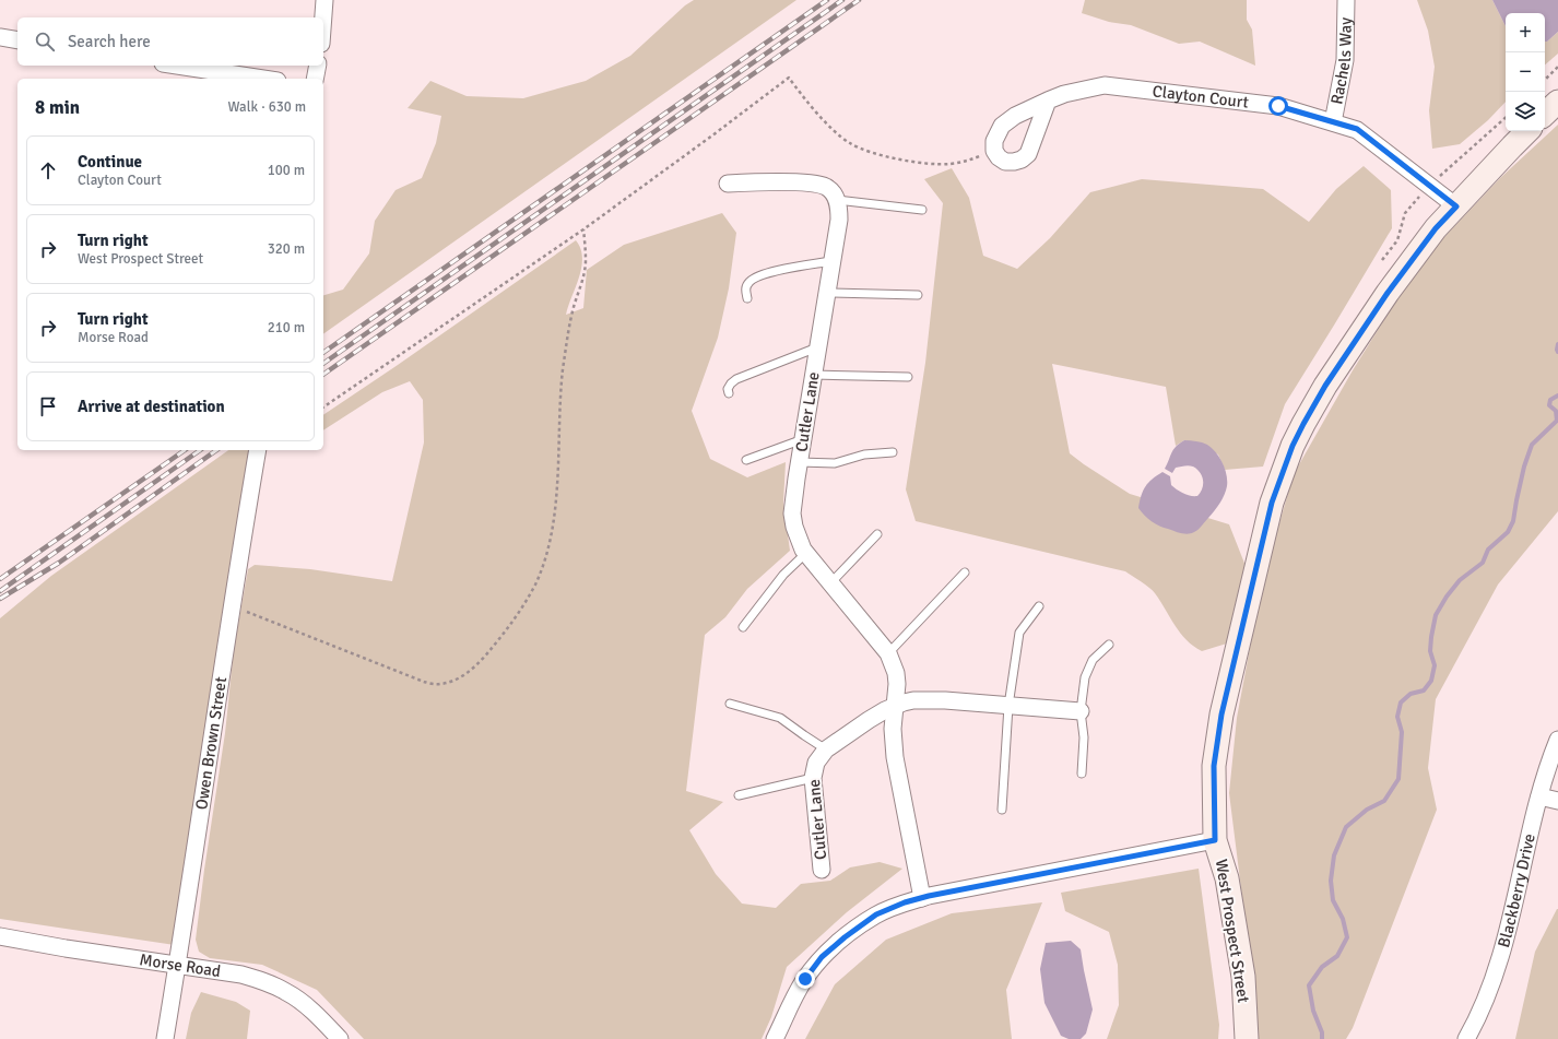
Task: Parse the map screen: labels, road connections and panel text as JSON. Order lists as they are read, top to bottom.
{
  "streets": {
    "street": [
      "Rachels Way",
      "Clayton Court",
      "Cutler Lane",
      "Owen Brown Street",
      "Blackberry Drive",
      "West Prospect Street",
      "Morse Road"
    ]
  },
  "crossings": [
    ["Rachels Way", "Clayton Court"],
    ["Clayton Court", "West Prospect Street"],
    ["Owen Brown Street", "Morse Road"]
  ],
  "page": {
    "map_buttons": ["+", "−"],
    "search": "Search here",
    "heading": ["8 min", "Walk · 630 m"],
    "list": [
      ["Continue", "Clayton Court", "100 m"],
      ["Turn right", "West Prospect Street", "320 m"],
      ["Turn right", "Morse Road", "210 m"],
      "Arrive at destination"
    ]
  }
}
